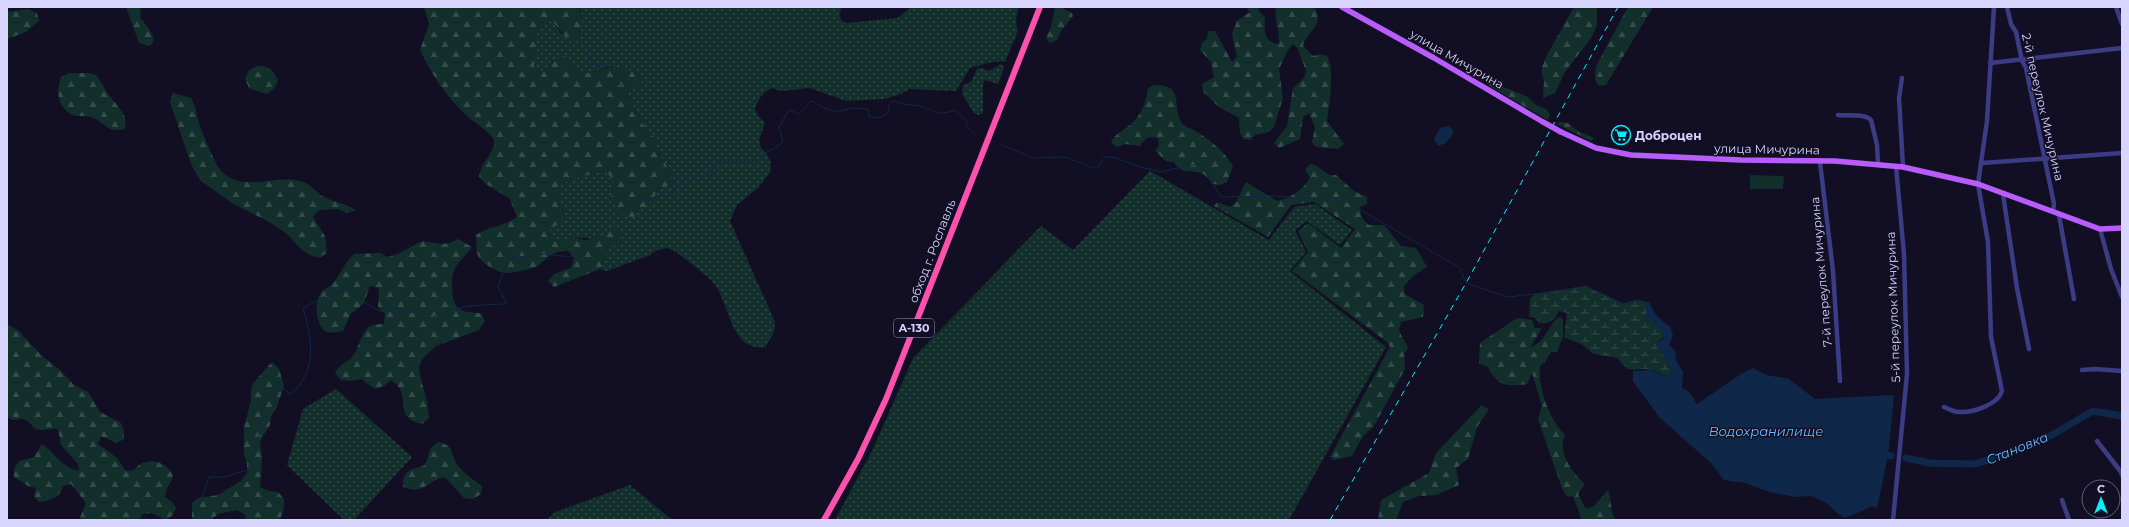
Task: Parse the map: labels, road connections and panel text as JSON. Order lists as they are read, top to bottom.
{
  "streets": {
    "highway": ["обход г. Рославль", "А-130"],
    "main road": ["улица Мичурина"],
    "street": ["2-й переулок Мичурина", "7-й переулок Мичурина", "5-й переулок Мичурина"]
  },
  "crossings": [
    ["улица Мичурина", "2-й переулок Мичурина"],
    ["улица Мичурина", "7-й переулок Мичурина"],
    ["улица Мичурина", "5-й переулок Мичурина"]
  ],
  "water": ["Водохранилище", "Становка"],
  "places": {
    "supermarket": ["Доброцен"]
  },
  "north": "top"
}
